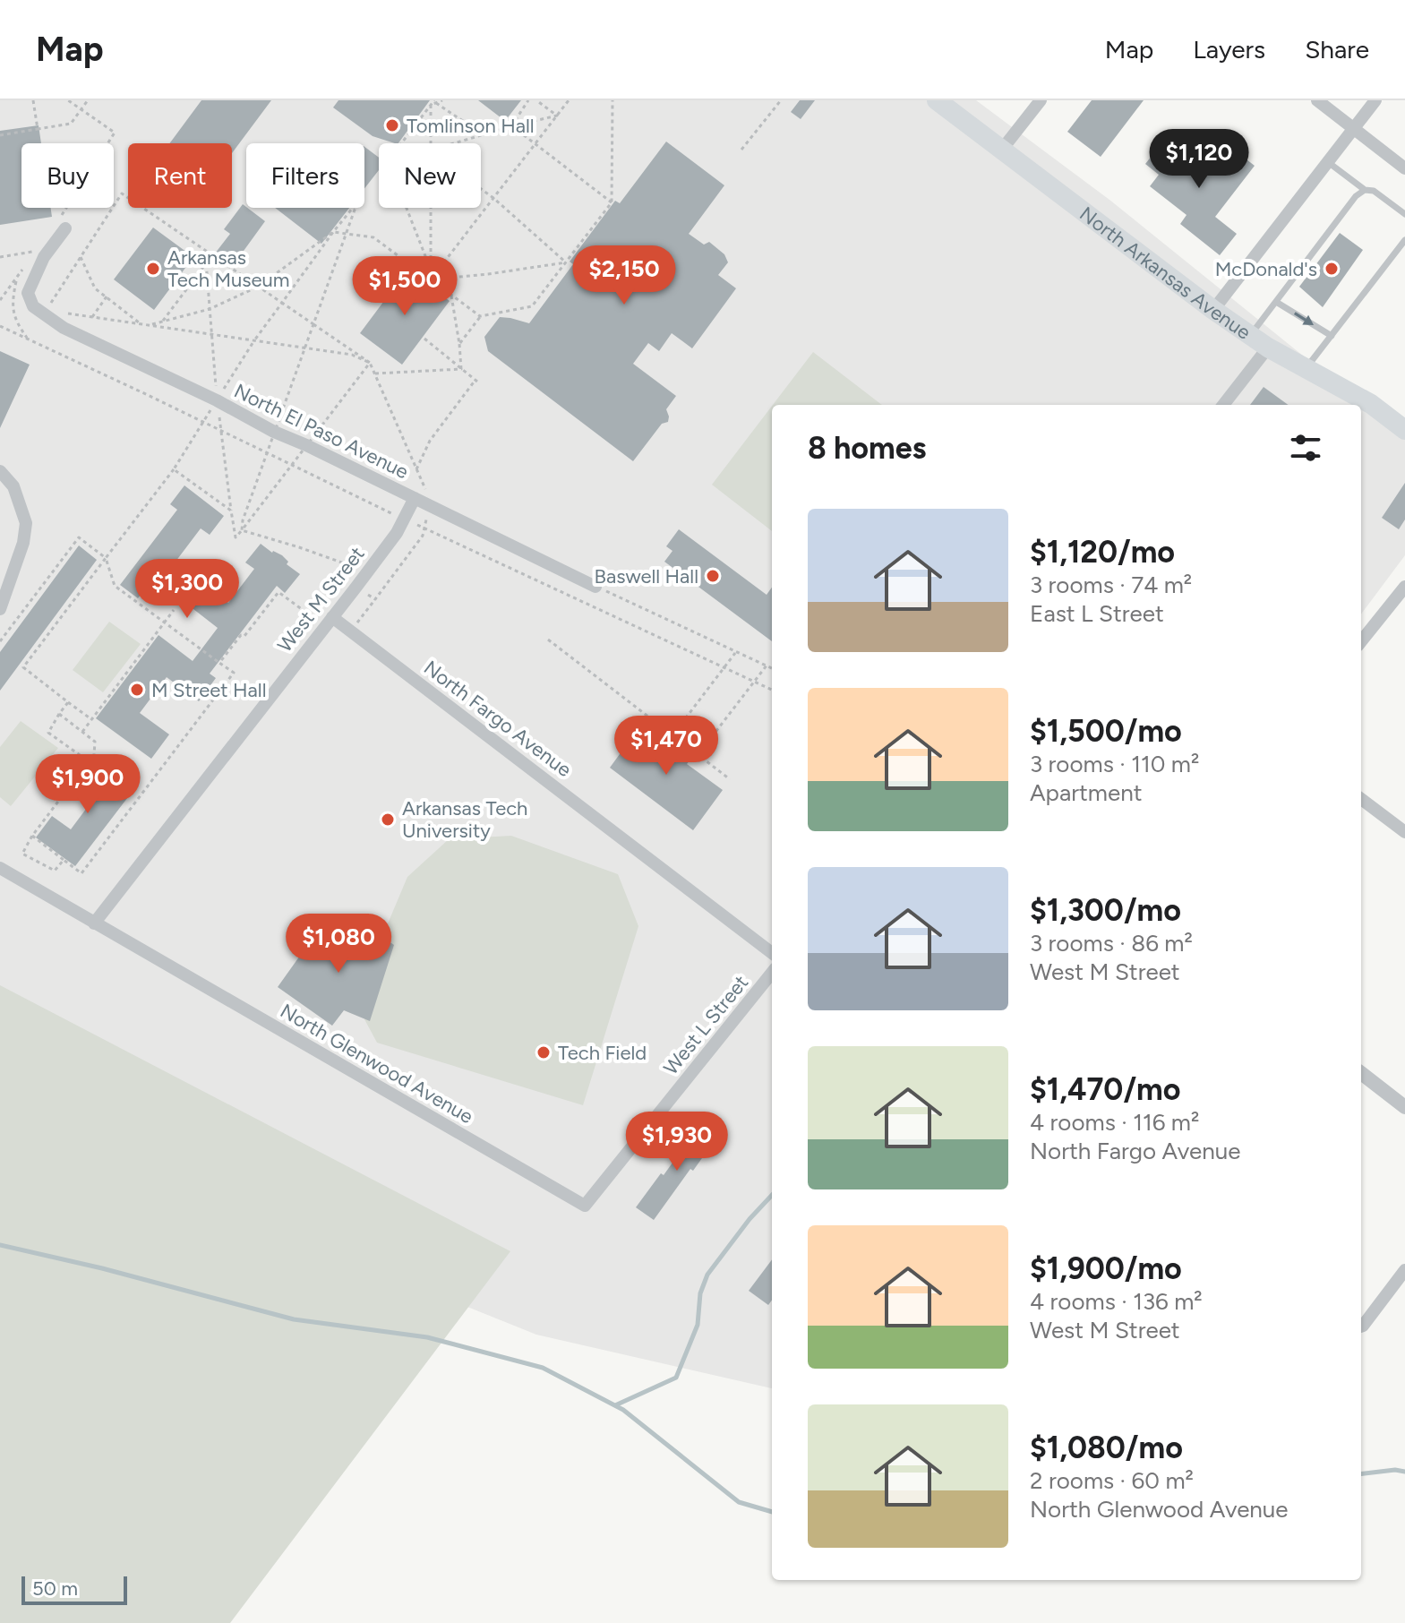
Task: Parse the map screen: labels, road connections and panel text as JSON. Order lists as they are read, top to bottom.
{
  "streets": {
    "highway": ["North Arkansas Avenue"],
    "street": [
      "North El Paso Avenue",
      "West M Street",
      "North Fargo Avenue",
      "West L Street",
      "North Glenwood Avenue"
    ]
  },
  "crossings": [
    ["North El Paso Avenue", "West M Street"],
    ["West M Street", "North Fargo Avenue"],
    ["West M Street", "North Glenwood Avenue"],
    ["West L Street", "North Glenwood Avenue"]
  ],
  "places": [
    "Tomlinson Hall",
    "Arkansas Tech Museum",
    "McDonald's",
    "Baswell Hall",
    "M Street Hall",
    "Arkansas Tech University",
    "Tech Field"
  ],
  "scale_bar": "50 m",
  "page": {
    "header": "Map",
    "nav": ["Map", "Layers", "Share"],
    "price": [
      "$1,120",
      "$2,150",
      "$1,500",
      "$1,300",
      "$1,470",
      "$1,900",
      "$1,080",
      "$1,930"
    ],
    "chip": [
      "Buy",
      "Rent",
      "Filters",
      "New"
    ],
    "heading": "8 homes",
    "list": [
      {
        "name": "$1,120/mo",
        "note": "3 rooms · 74 m² · East L Street"
      },
      {
        "name": "$1,500/mo",
        "note": "3 rooms · 110 m² · Apartment"
      },
      {
        "name": "$1,300/mo",
        "note": "3 rooms · 86 m² · West M Street"
      },
      {
        "name": "$1,470/mo",
        "note": "4 rooms · 116 m² · North Fargo Avenue"
      },
      {
        "name": "$1,900/mo",
        "note": "4 rooms · 136 m² · West M Street"
      },
      {
        "name": "$1,080/mo",
        "note": "2 rooms · 60 m² · North Glenwood Avenue"
      }
    ],
    "scale": "50 m"
  }
}
